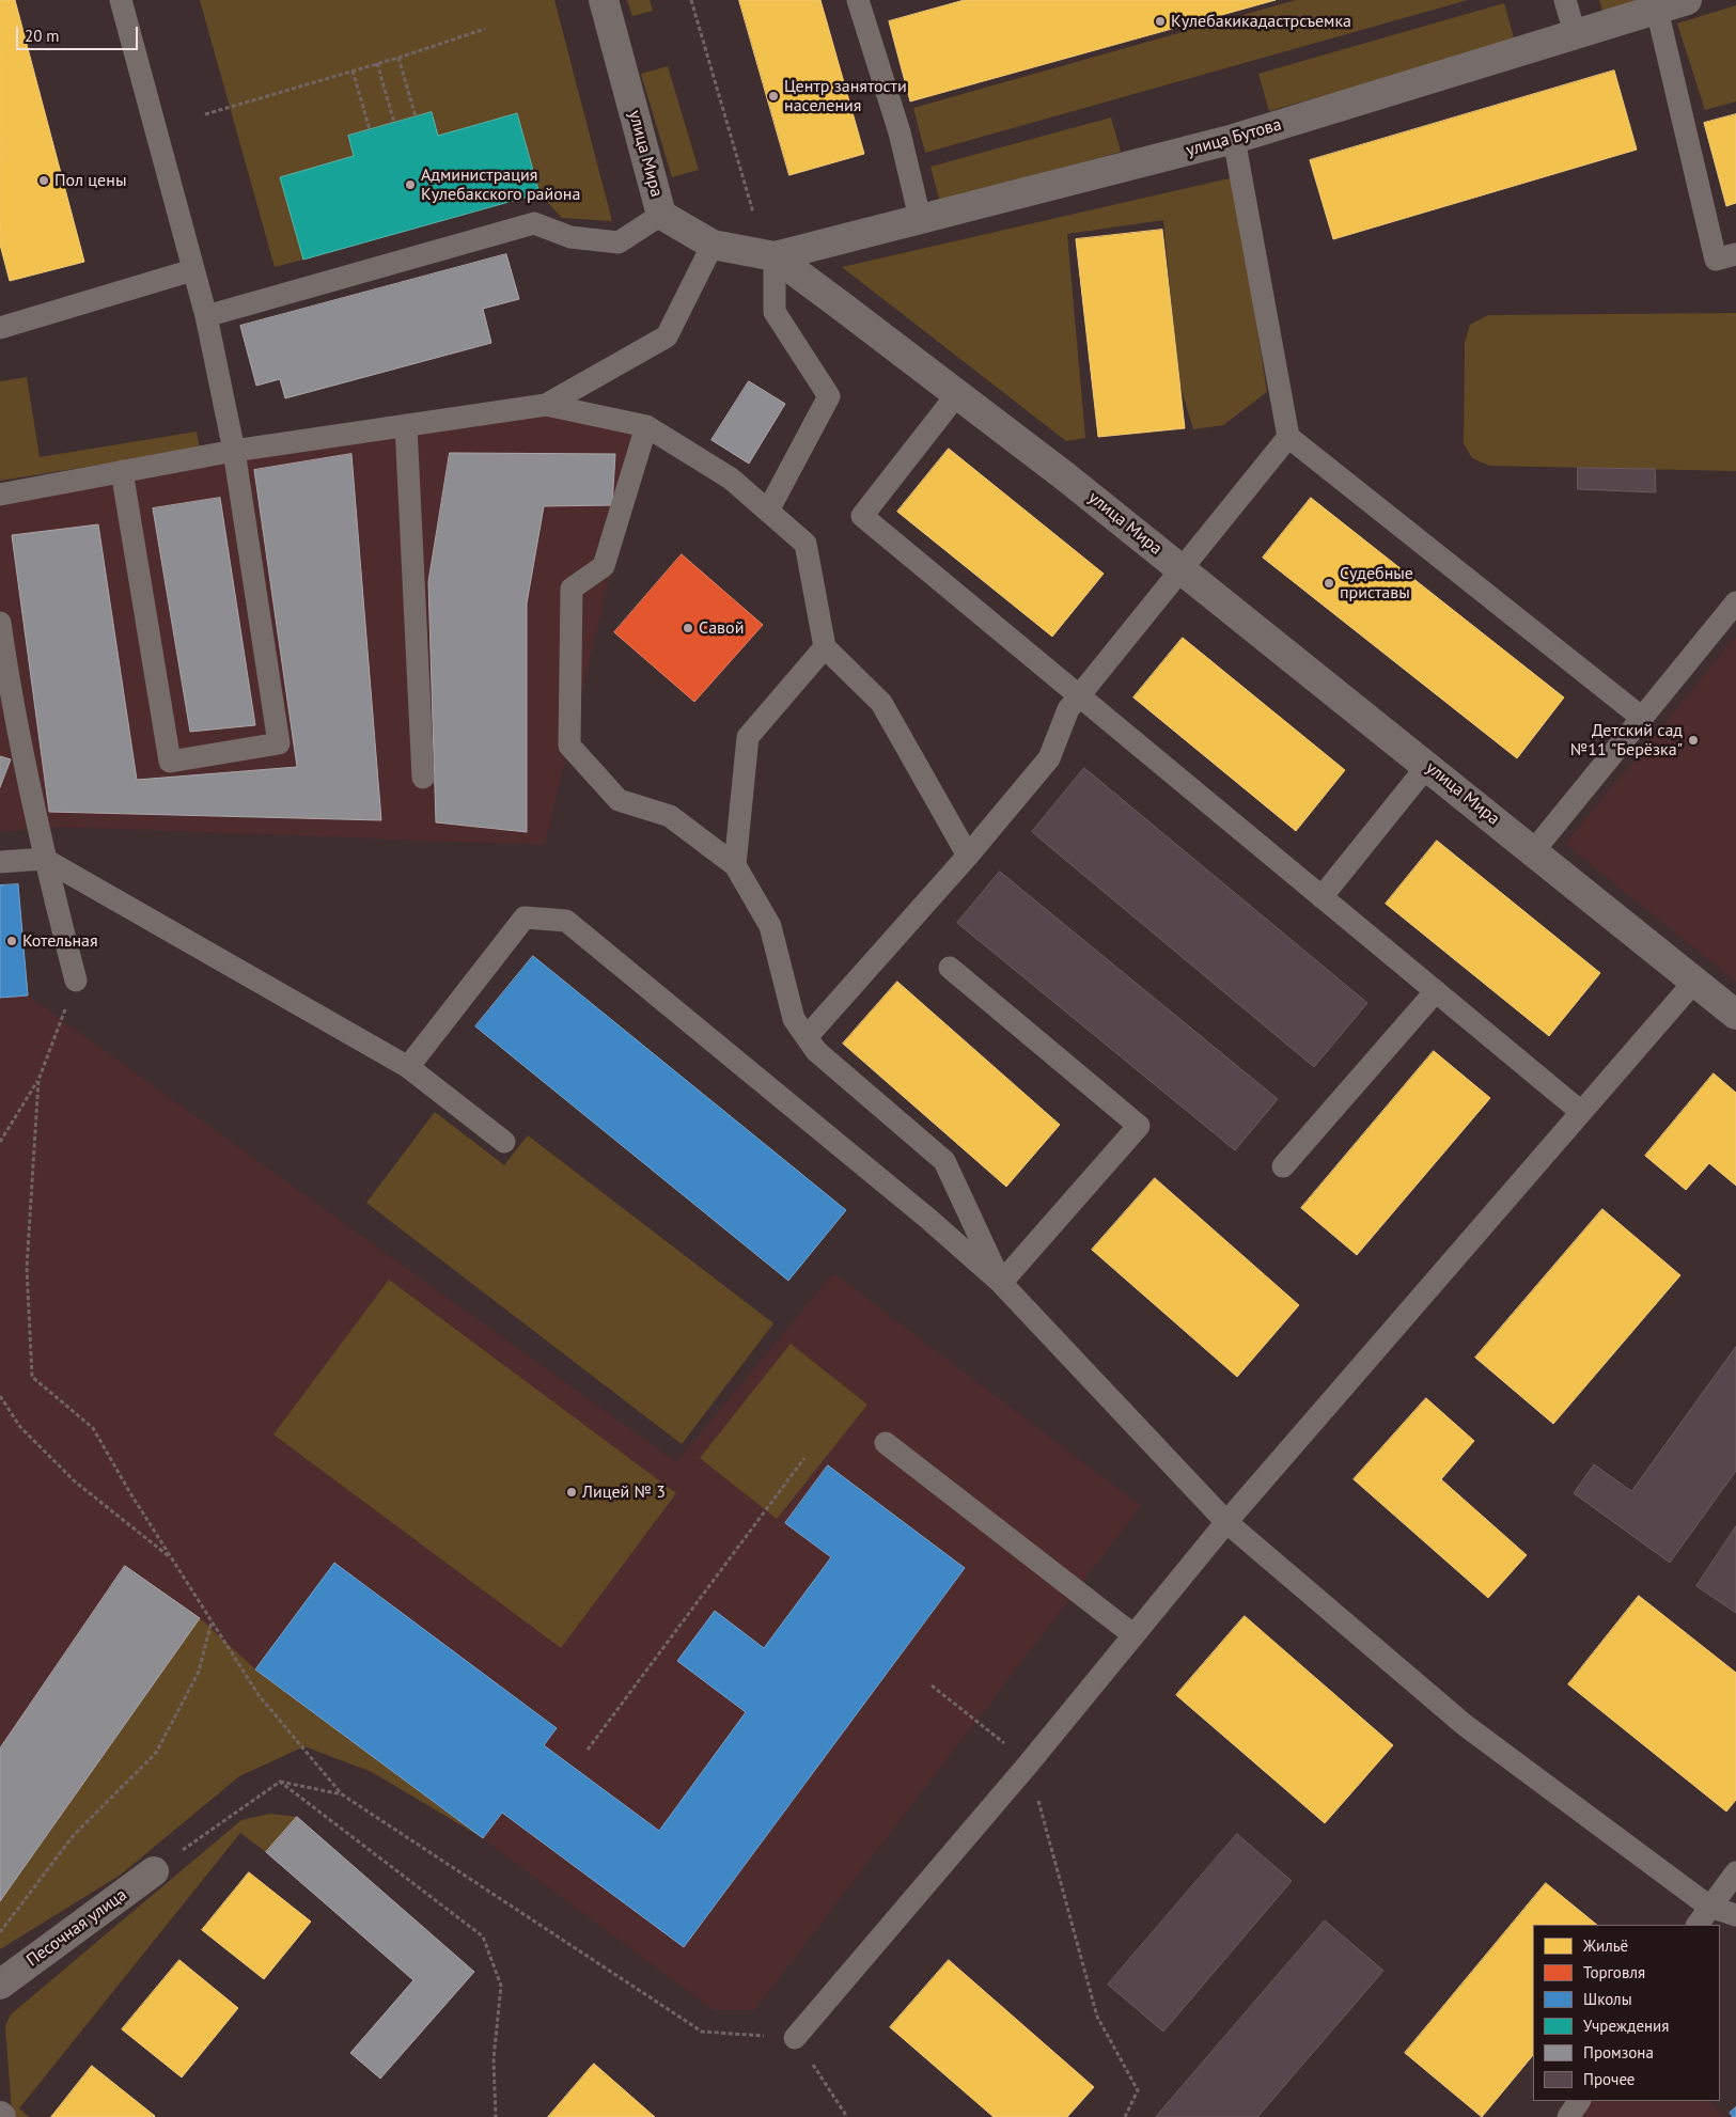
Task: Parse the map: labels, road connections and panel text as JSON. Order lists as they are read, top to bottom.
{
  "streets": {
    "street": ["улица Бутова", "улица Мира", "Песочная улица"]
  },
  "crossings": [
    ["улица Бутова", "улица Мира"]
  ],
  "places": [
    "Кулебакикадастрсъемка",
    "Центр занятости населения",
    "Пол цены",
    "Администрация Кулебакского района",
    "Судебные приставы",
    "Савой",
    "Детский сад №11 \"Берёзка\"",
    "Котельная",
    "Лицей № 3"
  ],
  "legend": [
    "Жильё",
    "Торговля",
    "Школы",
    "Учреждения",
    "Промзона",
    "Прочее"
  ],
  "scale_bar": "20 m"
}
